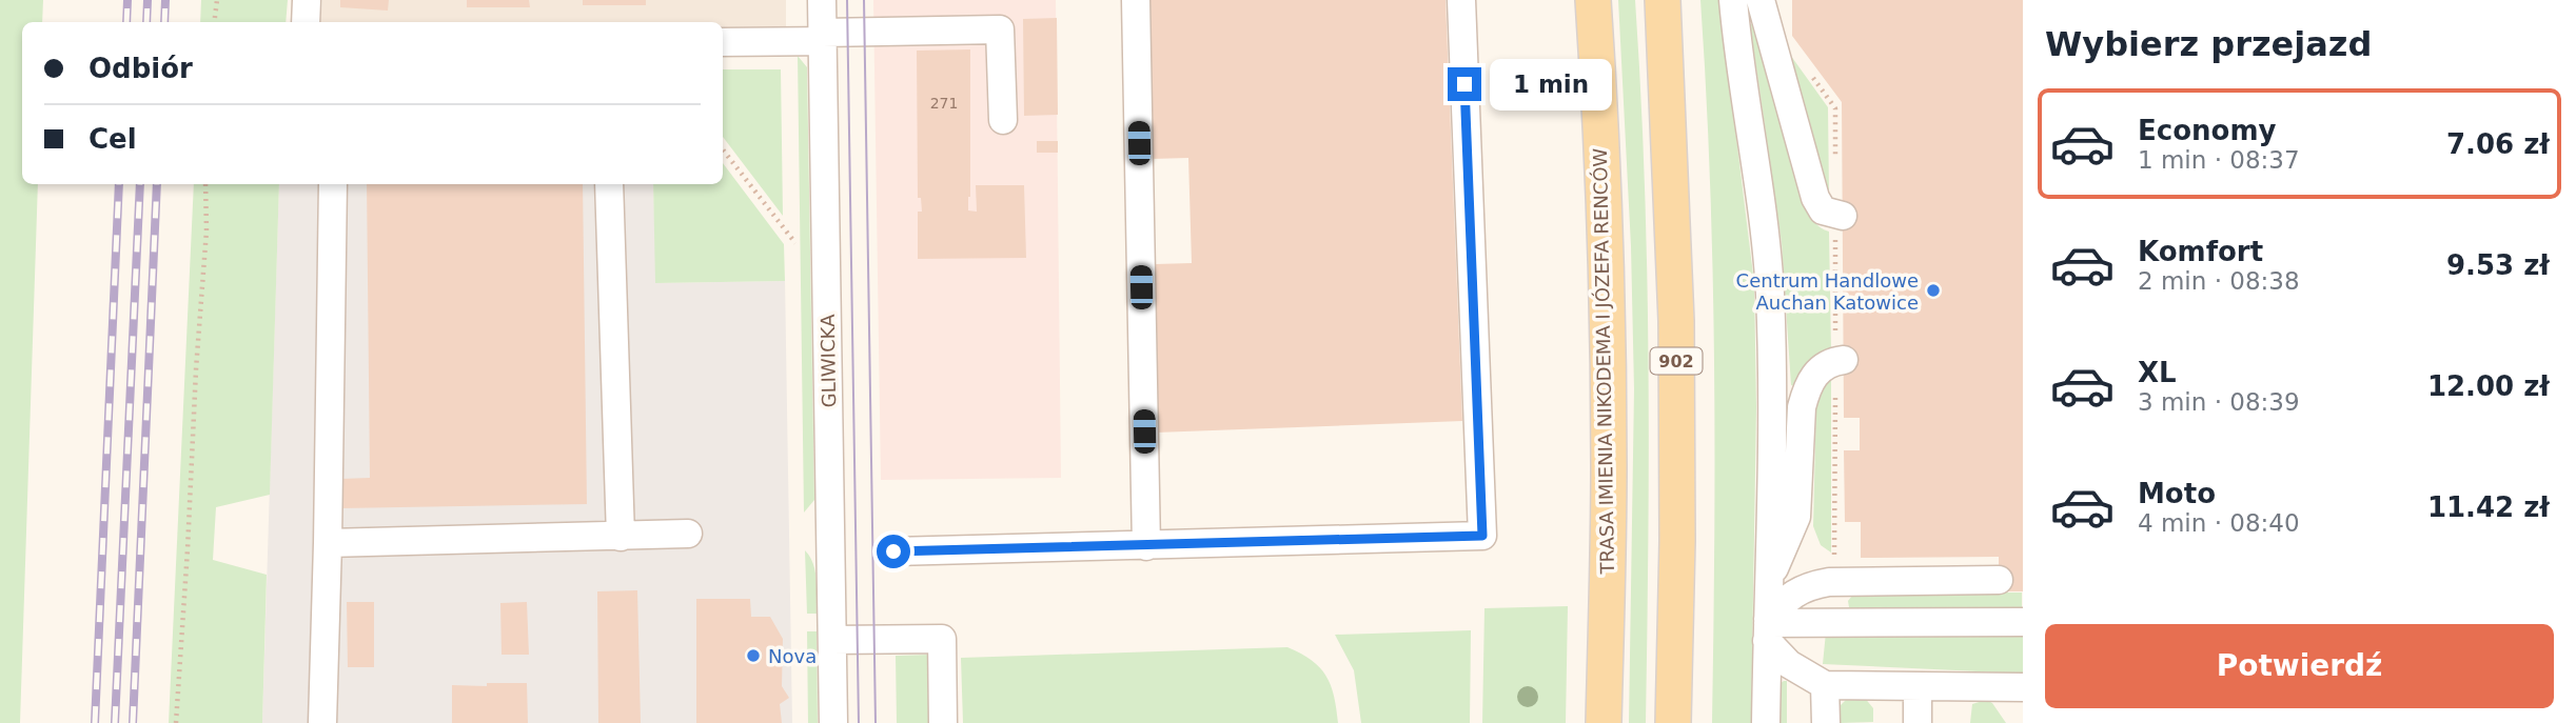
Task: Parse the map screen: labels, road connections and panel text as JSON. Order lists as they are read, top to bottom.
{
  "streets": {
    "main road": ["TRASA IMIENIA NIKODEMA I JÓZEFA RENCÓW", "902"],
    "street": ["GLIWICKA"]
  },
  "places": ["Centrum Handlowe Auchan Katowice", "Nova"],
  "house_numbers": ["271"],
  "page": {
    "heading": "Wybierz przejazd",
    "banner": ["Odbiór", "Cel"],
    "bubble": "1 min",
    "list": [
      {
        "name": "Economy",
        "note": "1 min · 08:37",
        "value": "7.06 zł"
      },
      {
        "name": "Komfort",
        "note": "2 min · 08:38",
        "value": "9.53 zł"
      },
      {
        "name": "XL",
        "note": "3 min · 08:39",
        "value": "12.00 zł"
      },
      {
        "name": "Moto",
        "note": "4 min · 08:40",
        "value": "11.42 zł"
      }
    ],
    "buttons": "Potwierdź"
  }
}
